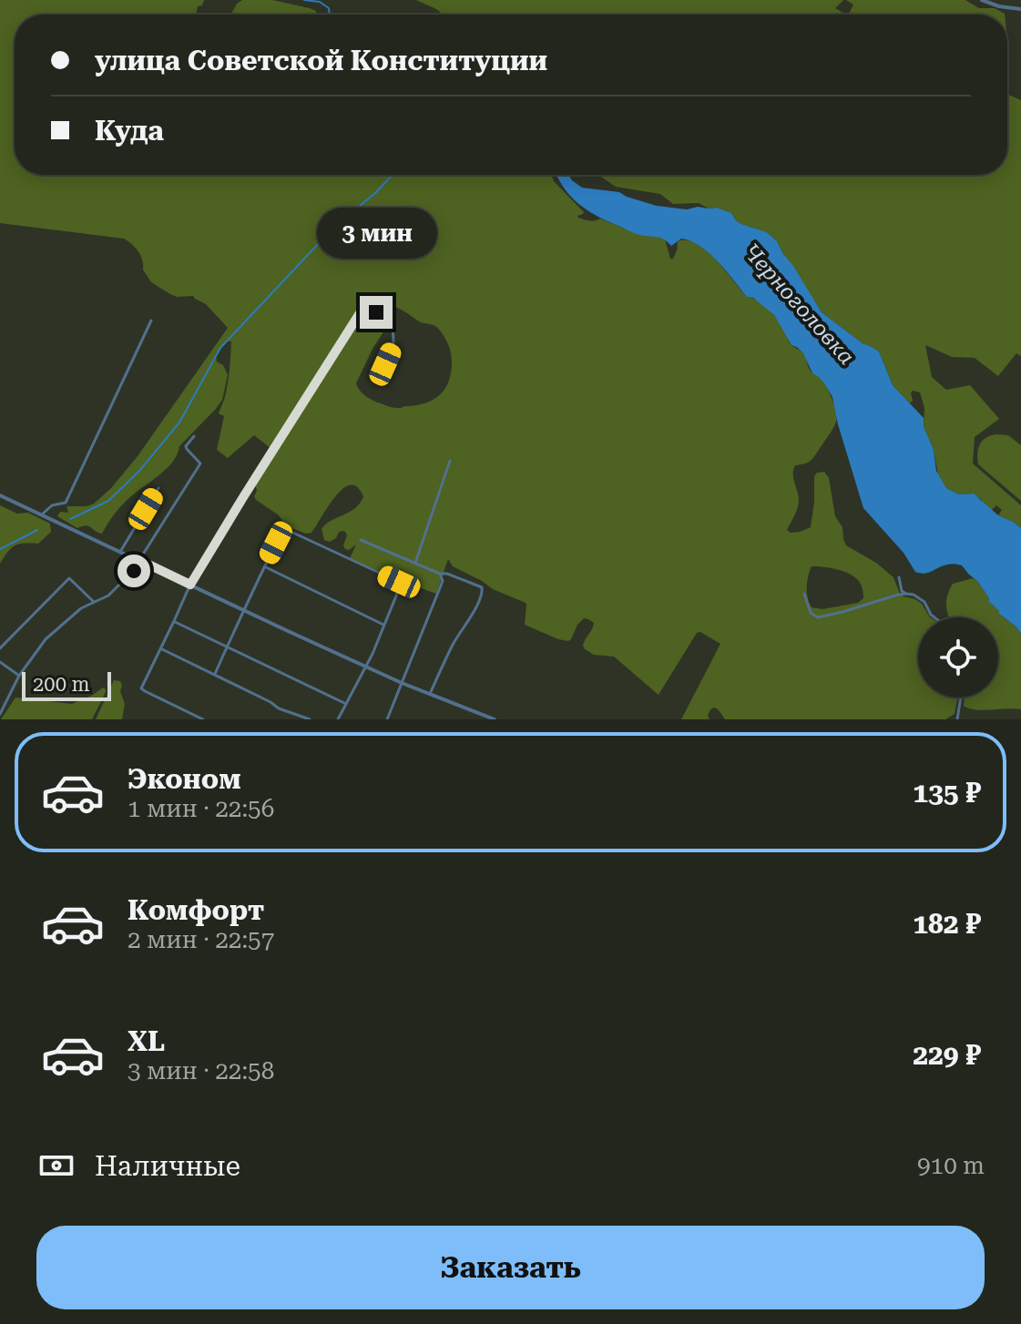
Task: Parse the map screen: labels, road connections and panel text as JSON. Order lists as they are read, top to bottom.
{
  "water": ["Черноголовка"],
  "scale_bar": "200 m",
  "page": {
    "banner": ["улица Советской Конституции", "Куда"],
    "bubble": "3 мин",
    "scale": "200 m",
    "list": [
      {
        "name": "Эконом",
        "note": "1 мин · 22:56",
        "value": "135 ₽"
      },
      {
        "name": "Комфорт",
        "note": "2 мин · 22:57",
        "value": "182 ₽"
      },
      {
        "name": "XL",
        "note": "3 мин · 22:58",
        "value": "229 ₽"
      }
    ],
    "pay": ["Наличные", "910 m"],
    "buttons": "Заказать"
  }
}
